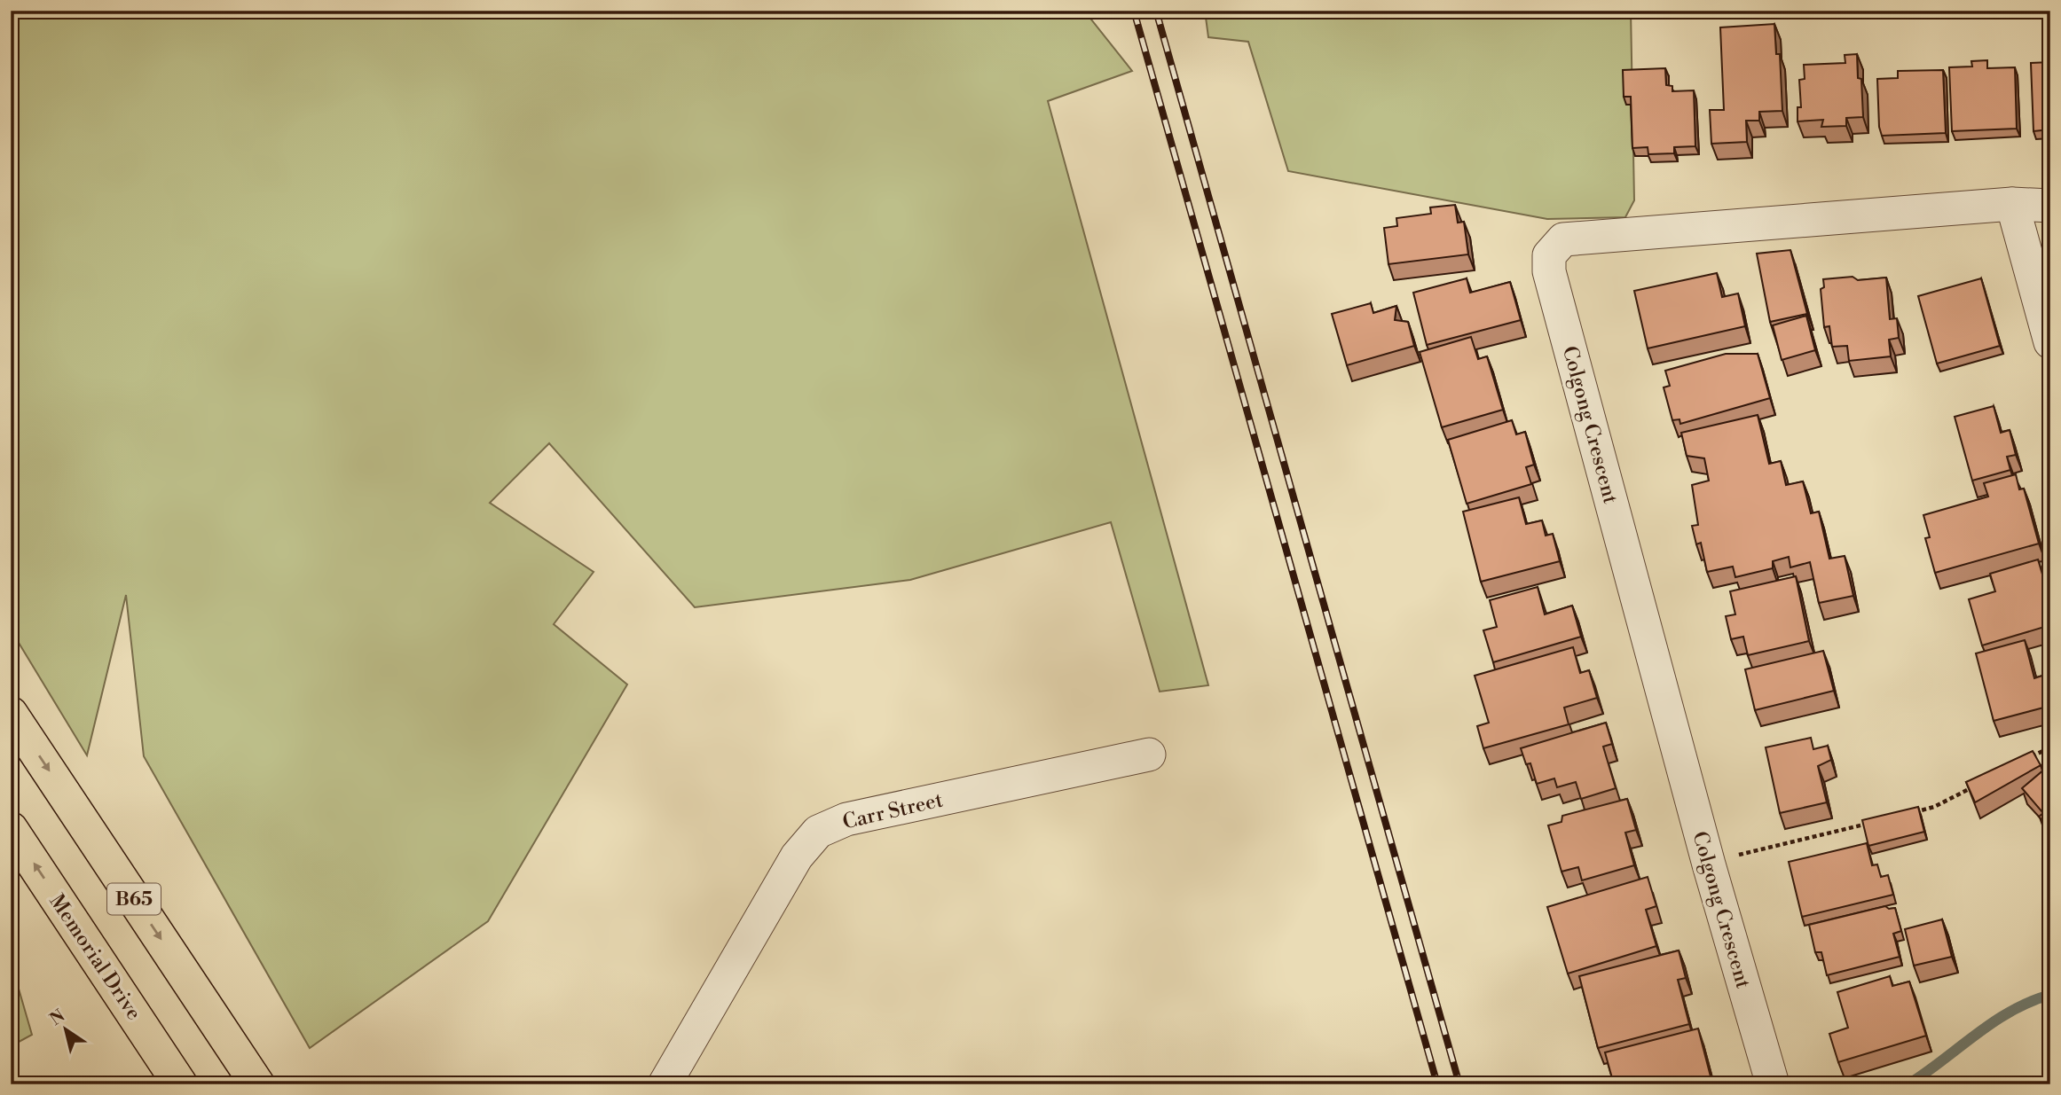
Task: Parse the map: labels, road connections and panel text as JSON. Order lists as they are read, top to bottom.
{
  "streets": {
    "main road": ["B65", "Memorial Drive"],
    "street": ["Colgong Crescent", "Carr Street"]
  },
  "north": "top left"
}
